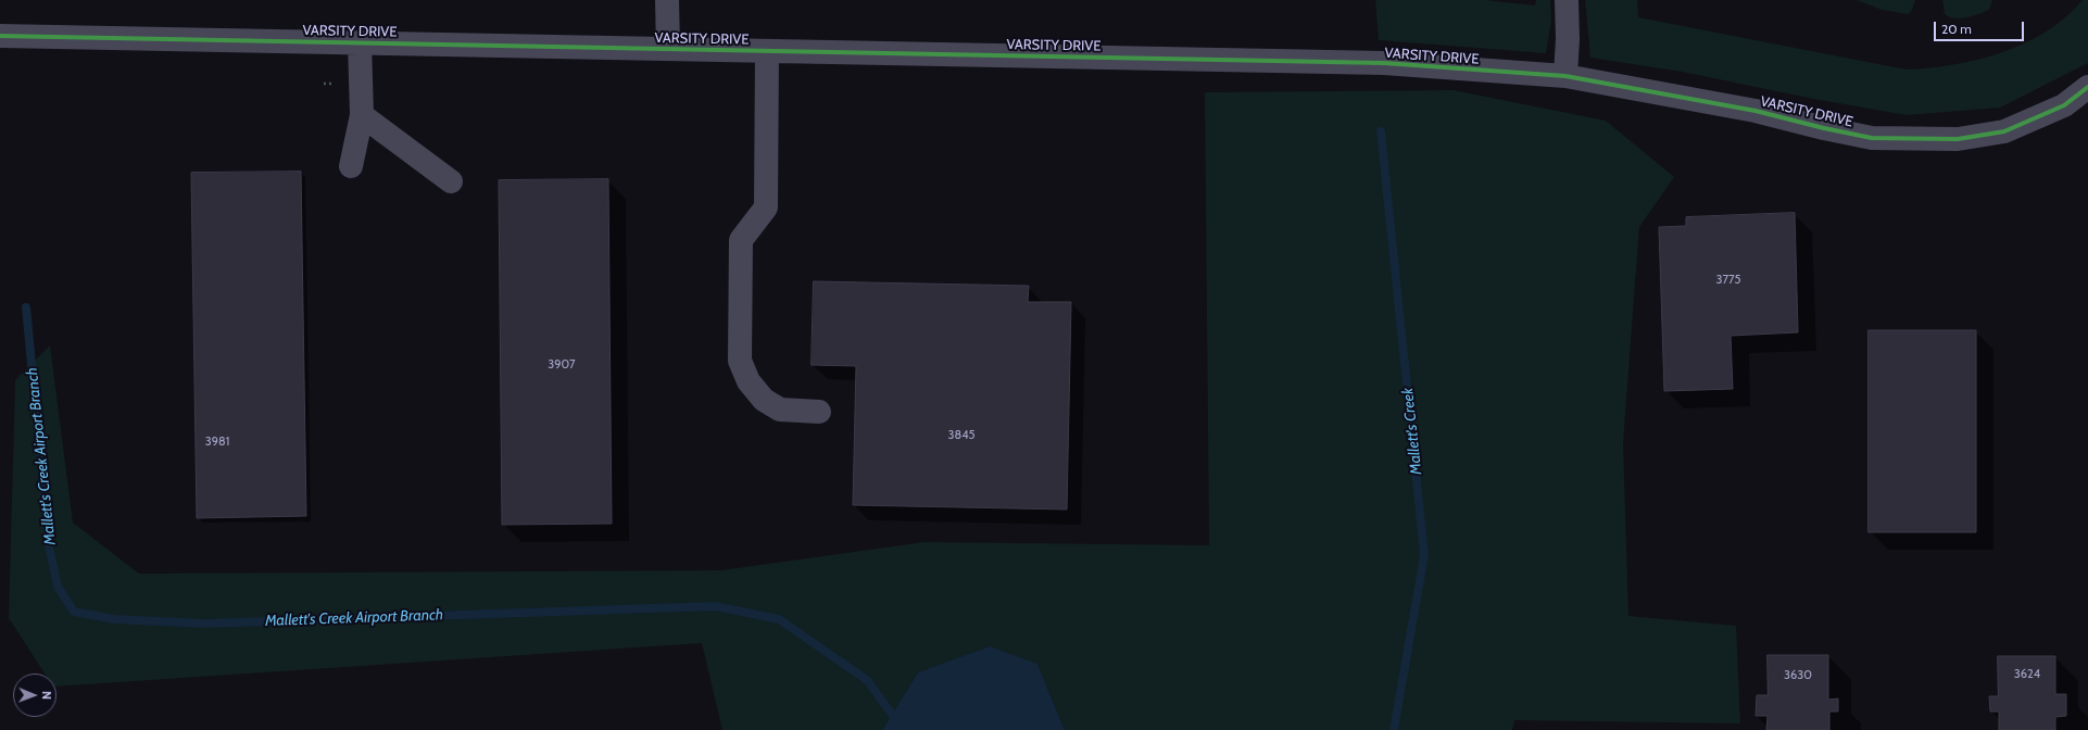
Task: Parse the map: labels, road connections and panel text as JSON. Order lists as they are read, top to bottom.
{
  "streets": {
    "street": ["VARSITY DRIVE"]
  },
  "water": ["Mallett's Creek", "Mallett's Creek Airport Branch"],
  "house_numbers": [
    "3775",
    "3907",
    "3845",
    "3981",
    "3624",
    "3630"
  ],
  "scale_bar": "20 m",
  "north": "right"
}
